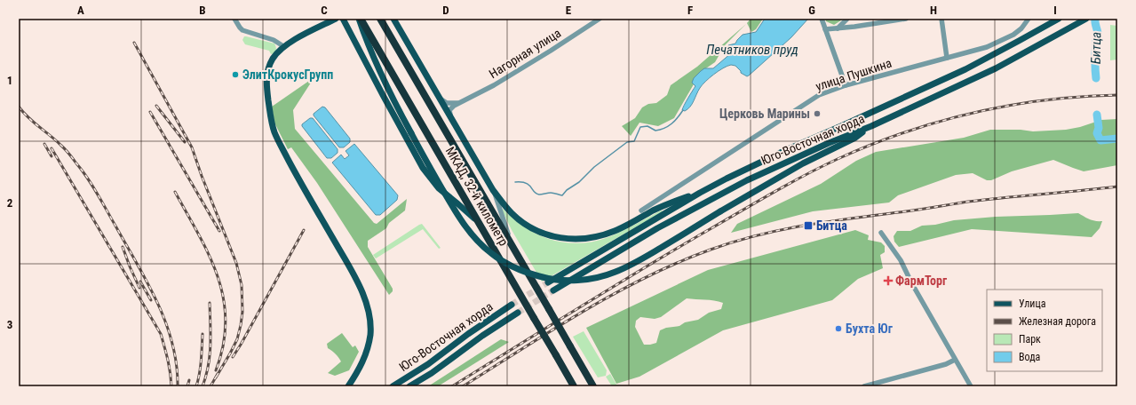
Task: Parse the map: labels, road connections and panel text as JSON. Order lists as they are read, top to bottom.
{
  "streets": {
    "highway": ["МКАД, 32-й километр"],
    "main road": ["Юго-Восточная хорда"],
    "street": ["Нагорная улица", "улица Пушкина"]
  },
  "water": ["Битца", "Печатников пруд"],
  "places": {
    "other": ["ЭлитКрокусГрупп", "Церковь Марины", "Бухта Юг"],
    "transit": ["Битца"],
    "health": ["ФармТорг"]
  },
  "legend": [
    "Улица",
    "Железная дорога",
    "Парк",
    "Вода"
  ],
  "grid": {
    "columns": [
      "A",
      "B",
      "C",
      "D",
      "E",
      "F",
      "G",
      "H",
      "I"
    ],
    "rows": ["1", "2", "3"]
  }
}
